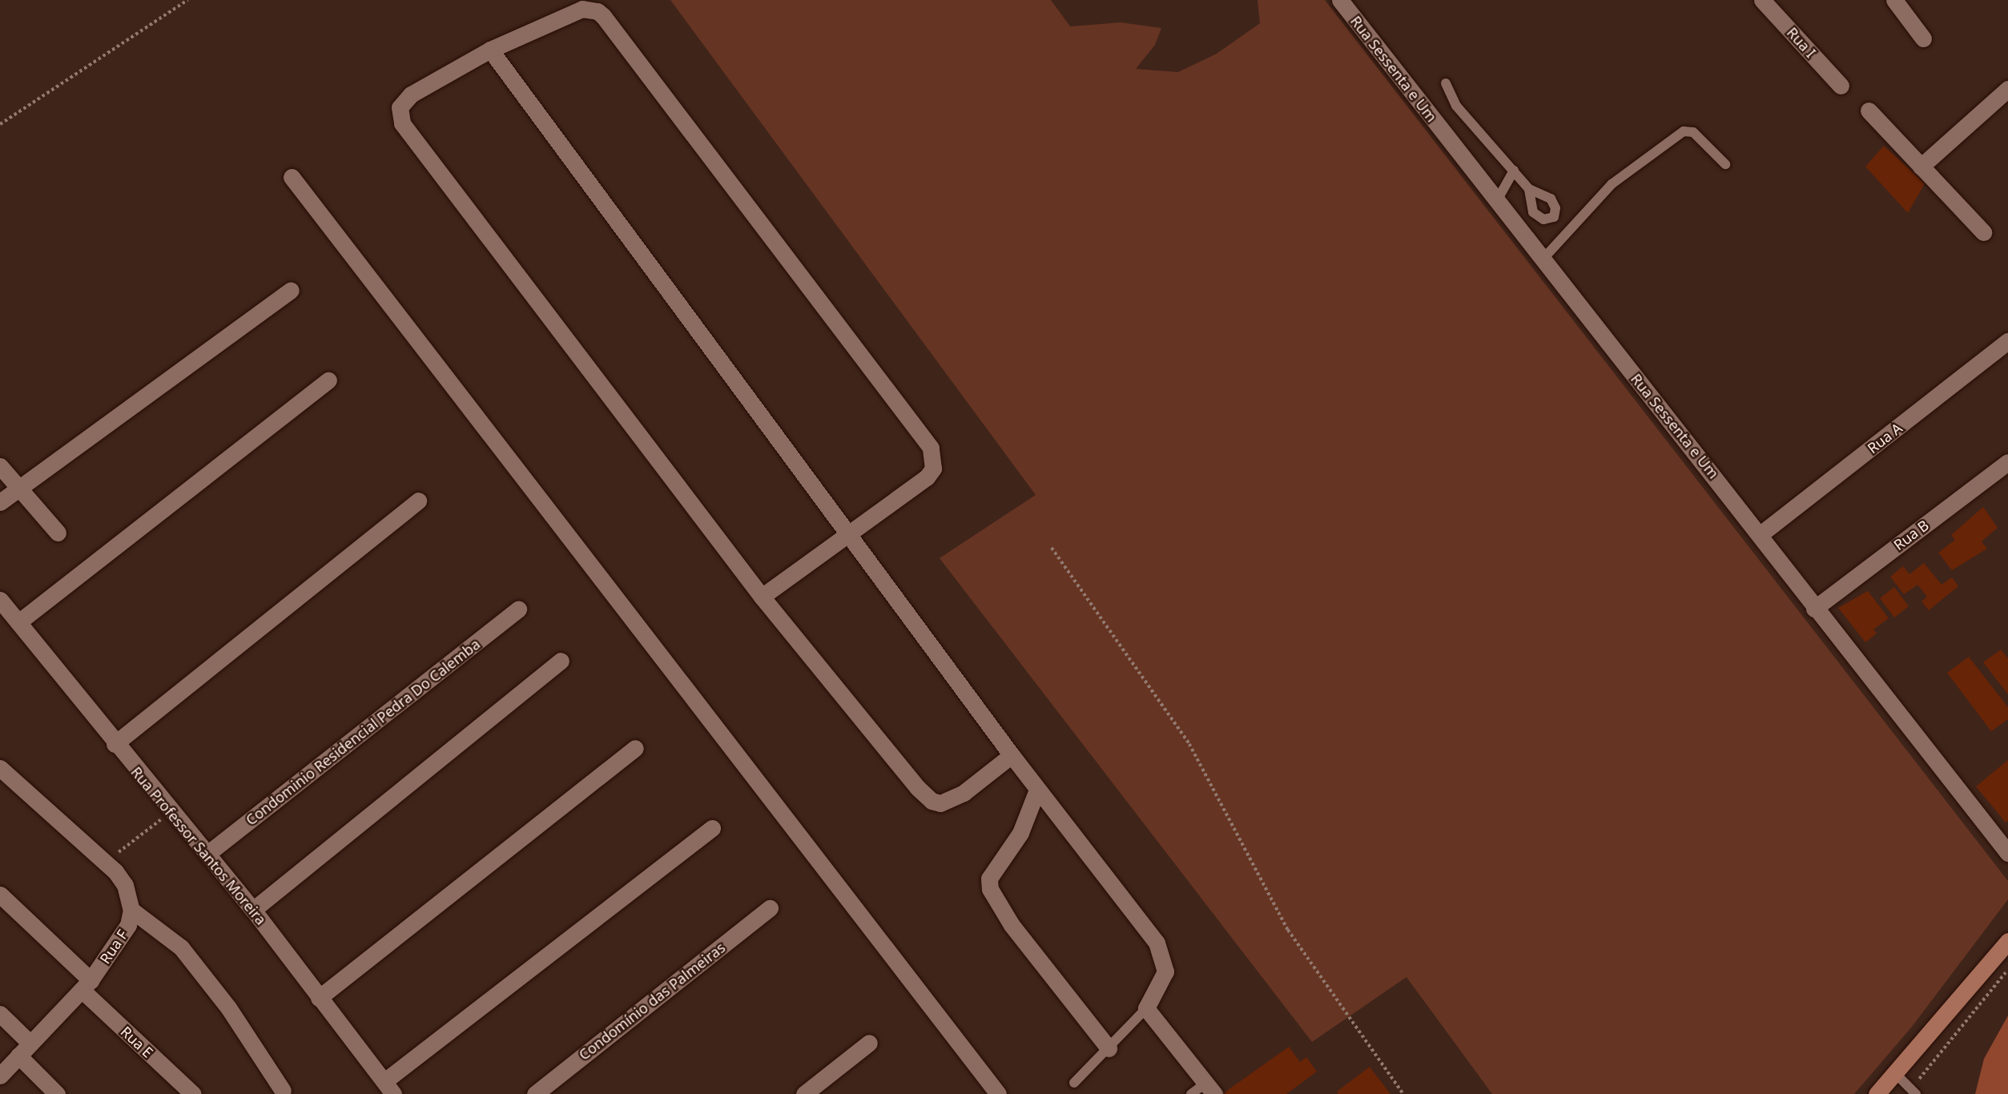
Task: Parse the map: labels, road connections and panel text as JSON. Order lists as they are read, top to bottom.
{
  "streets": {
    "street": [
      "Rua I",
      "Rua Sessenta e Um",
      "Rua A",
      "Rua B",
      "Condominio Residencial Pedra Do Calemba",
      "Rua Professor Santos Moreira",
      "Rua F",
      "Condomínio das Palmeiras",
      "Rua E"
    ]
  },
  "crossings": [
    ["Rua Sessenta e Um", "Rua A"],
    ["Rua Sessenta e Um", "Rua B"],
    ["Condominio Residencial Pedra Do Calemba", "Rua Professor Santos Moreira"],
    ["Rua F", "Rua E"]
  ]
}
